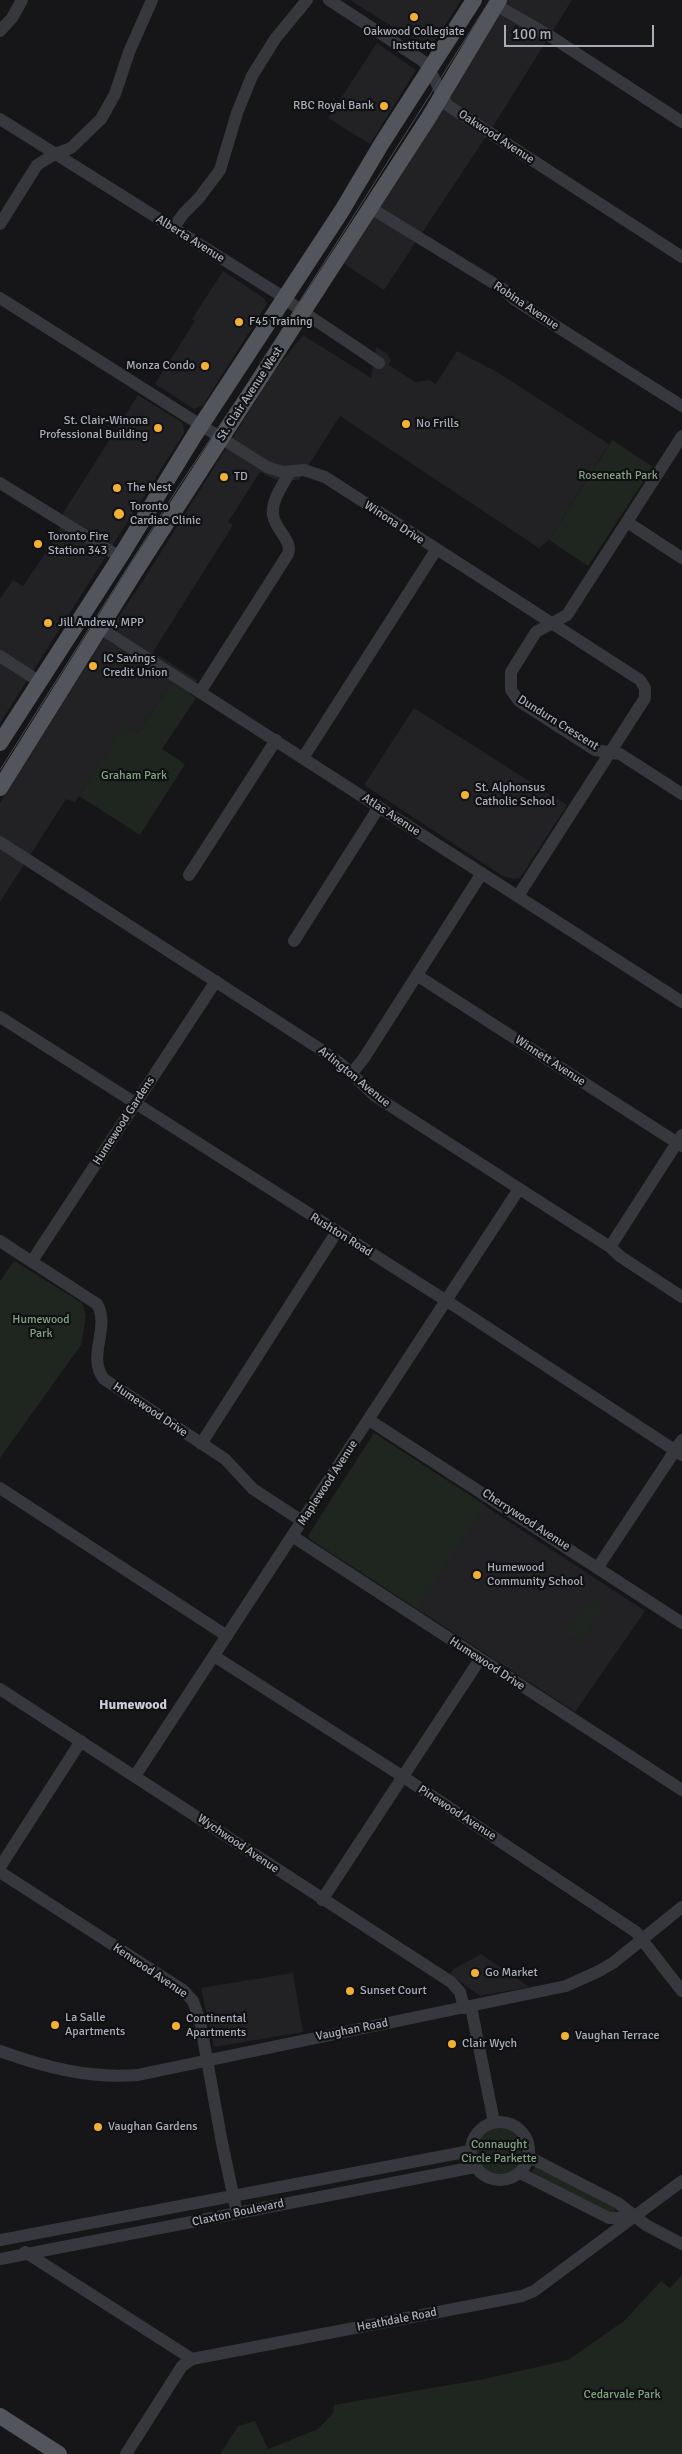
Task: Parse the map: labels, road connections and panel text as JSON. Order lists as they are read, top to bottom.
{
  "streets": {
    "main road": ["St. Clair Avenue West"],
    "street": [
      "Oakwood Avenue",
      "Alberta Avenue",
      "Robina Avenue",
      "Winona Drive",
      "Dundurn Crescent",
      "Atlas Avenue",
      "Winnett Avenue",
      "Arlington Avenue",
      "Humewood Gardens",
      "Rushton Road",
      "Humewood Drive",
      "Maplewood Avenue",
      "Cherrywood Avenue",
      "Pinewood Avenue",
      "Wychwood Avenue",
      "Kenwood Avenue",
      "Vaughan Road",
      "Claxton Boulevard",
      "Heathdale Road"
    ]
  },
  "crossings": [
    ["Oakwood Avenue", "St. Clair Avenue West"],
    ["Alberta Avenue", "St. Clair Avenue West"],
    ["Robina Avenue", "St. Clair Avenue West"],
    ["St. Clair Avenue West", "Winona Drive"],
    ["St. Clair Avenue West", "Atlas Avenue"],
    ["Winona Drive", "Dundurn Crescent"],
    ["Dundurn Crescent", "Atlas Avenue"],
    ["Arlington Avenue", "Humewood Gardens"],
    ["Arlington Avenue", "Maplewood Avenue"],
    ["Humewood Gardens", "Rushton Road"],
    ["Humewood Gardens", "Humewood Drive"],
    ["Rushton Road", "Maplewood Avenue"],
    ["Humewood Drive", "Maplewood Avenue"],
    ["Maplewood Avenue", "Cherrywood Avenue"],
    ["Maplewood Avenue", "Pinewood Avenue"],
    ["Maplewood Avenue", "Wychwood Avenue"],
    ["Pinewood Avenue", "Vaughan Road"],
    ["Wychwood Avenue", "Vaughan Road"],
    ["Wychwood Avenue", "Claxton Boulevard"],
    ["Kenwood Avenue", "Vaughan Road"],
    ["Kenwood Avenue", "Claxton Boulevard"]
  ],
  "districts": ["Humewood"],
  "parks": [
    "Roseneath Park",
    "Graham Park",
    "Humewood Park",
    "Connaught Circle Parkette",
    "Cedarvale Park"
  ],
  "places": [
    "Oakwood Collegiate Institute",
    "RBC Royal Bank",
    "F45 Training",
    "Monza Condo",
    "No Frills",
    "St. Clair-Winona Professional Building",
    "TD",
    "The Nest",
    "Toronto Cardiac Clinic",
    "Toronto Fire Station 343",
    "Jill Andrew, MPP",
    "IC Savings Credit Union",
    "St. Alphonsus Catholic School",
    "Humewood Community School",
    "Go Market",
    "Sunset Court",
    "La Salle Apartments",
    "Continental Apartments",
    "Vaughan Terrace",
    "Clair Wych",
    "Vaughan Gardens"
  ],
  "scale_bar": "100 m"
}
